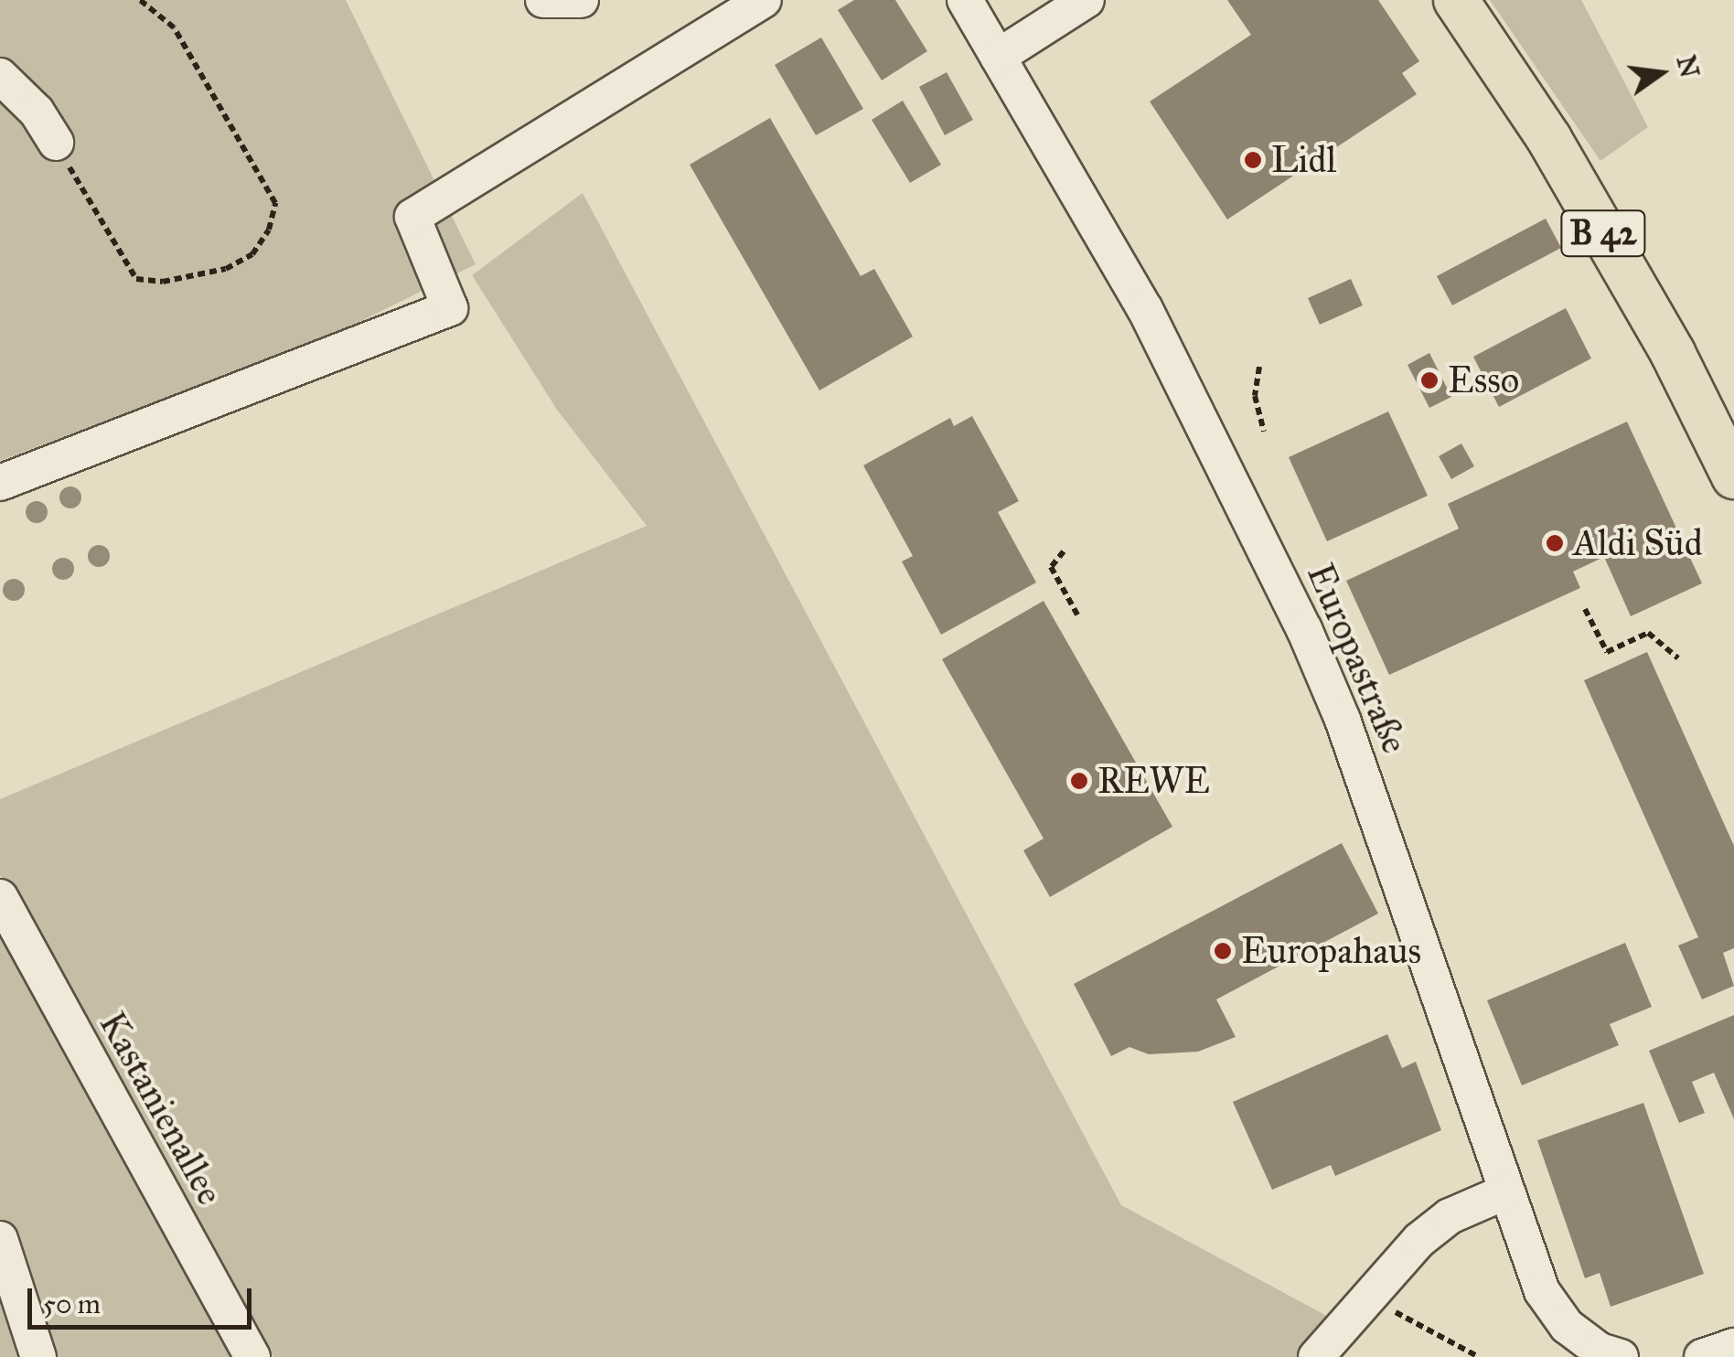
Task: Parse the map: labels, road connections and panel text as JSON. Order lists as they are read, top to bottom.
{
  "streets": {
    "main road": ["B 42"],
    "street": ["Europastraße", "Kastanienallee"]
  },
  "places": [
    "Lidl",
    "Esso",
    "Aldi Süd",
    "REWE",
    "Europahaus"
  ],
  "scale_bar": "50 m",
  "north": "right"
}
